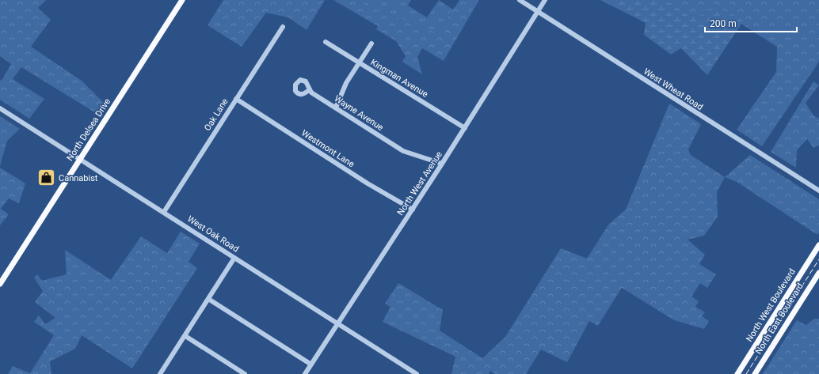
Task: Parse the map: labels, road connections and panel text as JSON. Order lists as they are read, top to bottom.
{
  "streets": {
    "main road": ["North Delsea Drive", "North West Boulevard", "North East Boulevard"],
    "street": [
      "Kingman Avenue",
      "West Wheat Road",
      "Wayne Avenue",
      "Oak Lane",
      "Westmont Lane",
      "North West Avenue",
      "West Oak Road"
    ]
  },
  "crossings": [
    ["Kingman Avenue", "North West Avenue"],
    ["West Wheat Road", "North West Avenue"],
    ["Wayne Avenue", "North West Avenue"],
    ["Oak Lane", "Westmont Lane"],
    ["Oak Lane", "West Oak Road"],
    ["North Delsea Drive", "West Oak Road"],
    ["Westmont Lane", "North West Avenue"],
    ["North West Avenue", "West Oak Road"]
  ],
  "places": {
    "shop": ["Cannabist"]
  },
  "scale_bar": "200 m"
}
